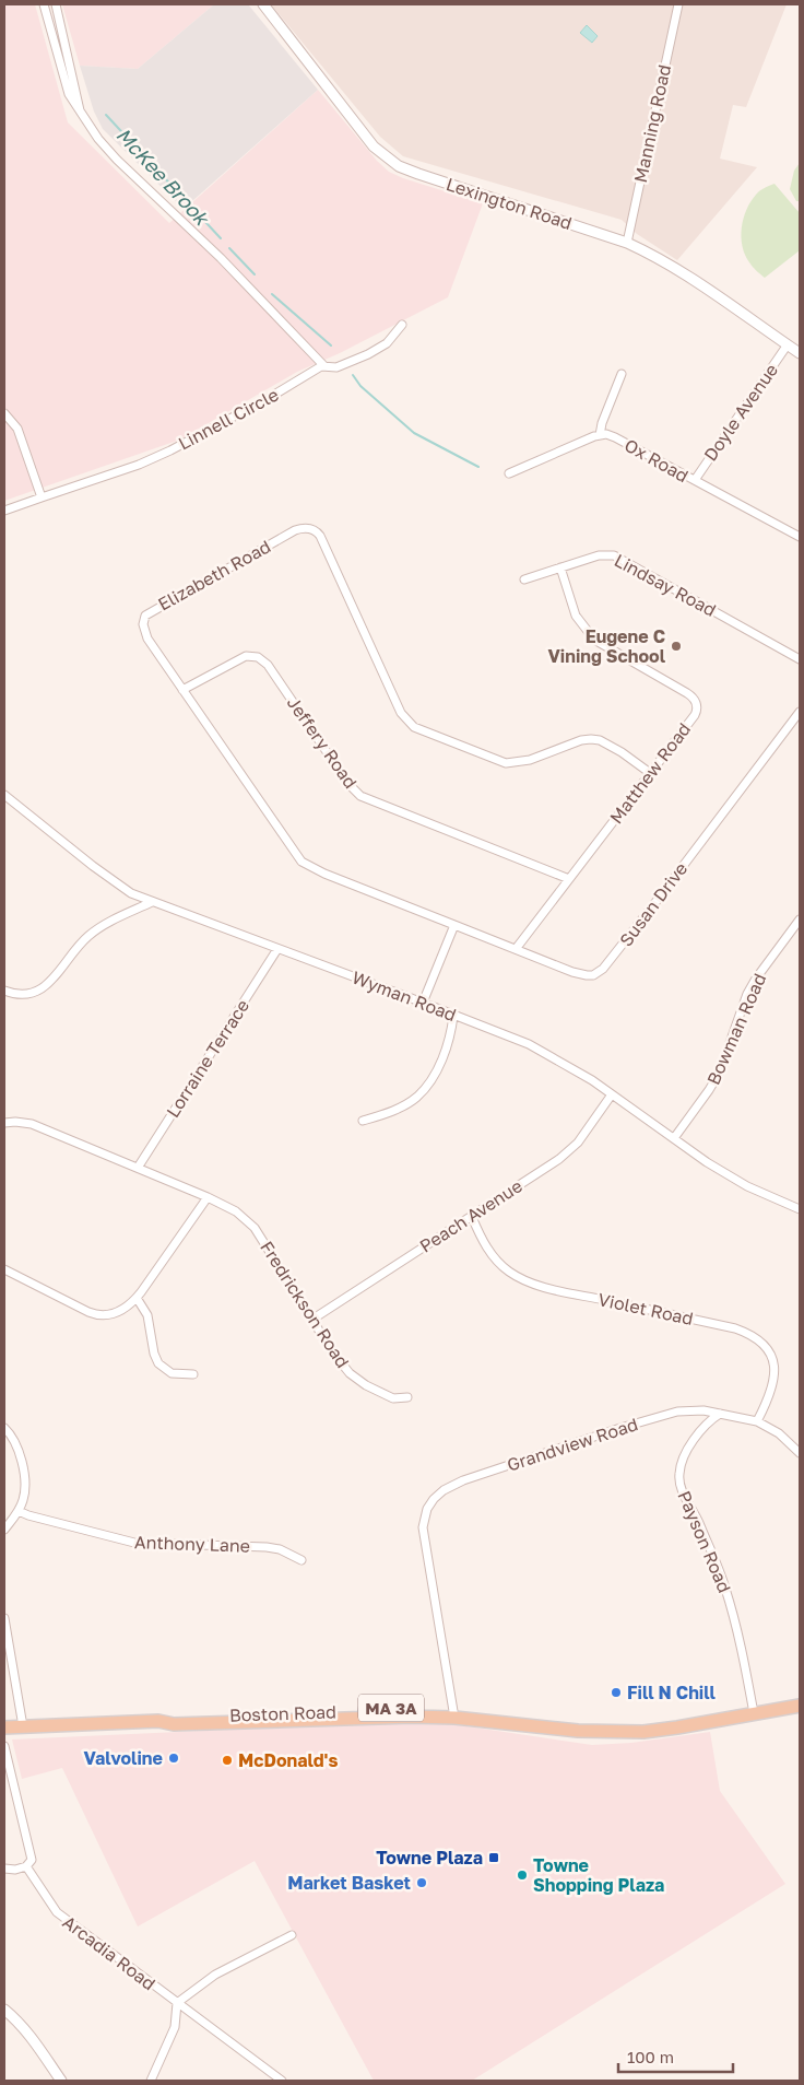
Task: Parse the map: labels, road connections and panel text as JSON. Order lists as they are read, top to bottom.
{
  "streets": {
    "main road": ["MA 3A", "Boston Road"],
    "street": [
      "Manning Road",
      "Lexington Road",
      "Doyle Avenue",
      "Linnell Circle",
      "Ox Road",
      "Elizabeth Road",
      "Lindsay Road",
      "Jeffery Road",
      "Matthew Road",
      "Susan Drive",
      "Wyman Road",
      "Bowman Road",
      "Lorraine Terrace",
      "Peach Avenue",
      "Fredrickson Road",
      "Violet Road",
      "Grandview Road",
      "Payson Road",
      "Anthony Lane",
      "Arcadia Road"
    ]
  },
  "crossings": [
    ["Manning Road", "Lexington Road"],
    ["Lexington Road", "Doyle Avenue"],
    ["Doyle Avenue", "Ox Road"],
    ["Elizabeth Road", "Jeffery Road"],
    ["Elizabeth Road", "Matthew Road"],
    ["Elizabeth Road", "Susan Drive"],
    ["Lindsay Road", "Matthew Road"],
    ["Jeffery Road", "Matthew Road"],
    ["Matthew Road", "Susan Drive"],
    ["Wyman Road", "Bowman Road"],
    ["Wyman Road", "Lorraine Terrace"],
    ["Wyman Road", "Peach Avenue"],
    ["Lorraine Terrace", "Fredrickson Road"],
    ["Peach Avenue", "Fredrickson Road"],
    ["Peach Avenue", "Violet Road"],
    ["Violet Road", "Grandview Road"],
    ["Grandview Road", "Payson Road"],
    ["Grandview Road", "Boston Road"],
    ["Payson Road", "Boston Road"]
  ],
  "water": ["McKee Brook"],
  "places": {
    "other": [
      "Eugene C Vining School",
      "Fill N Chill",
      "Valvoline",
      "McDonald's",
      "Towne Shopping Plaza",
      "Market Basket"
    ],
    "transit": ["Towne Plaza"]
  },
  "scale_bar": "100 m"
}
